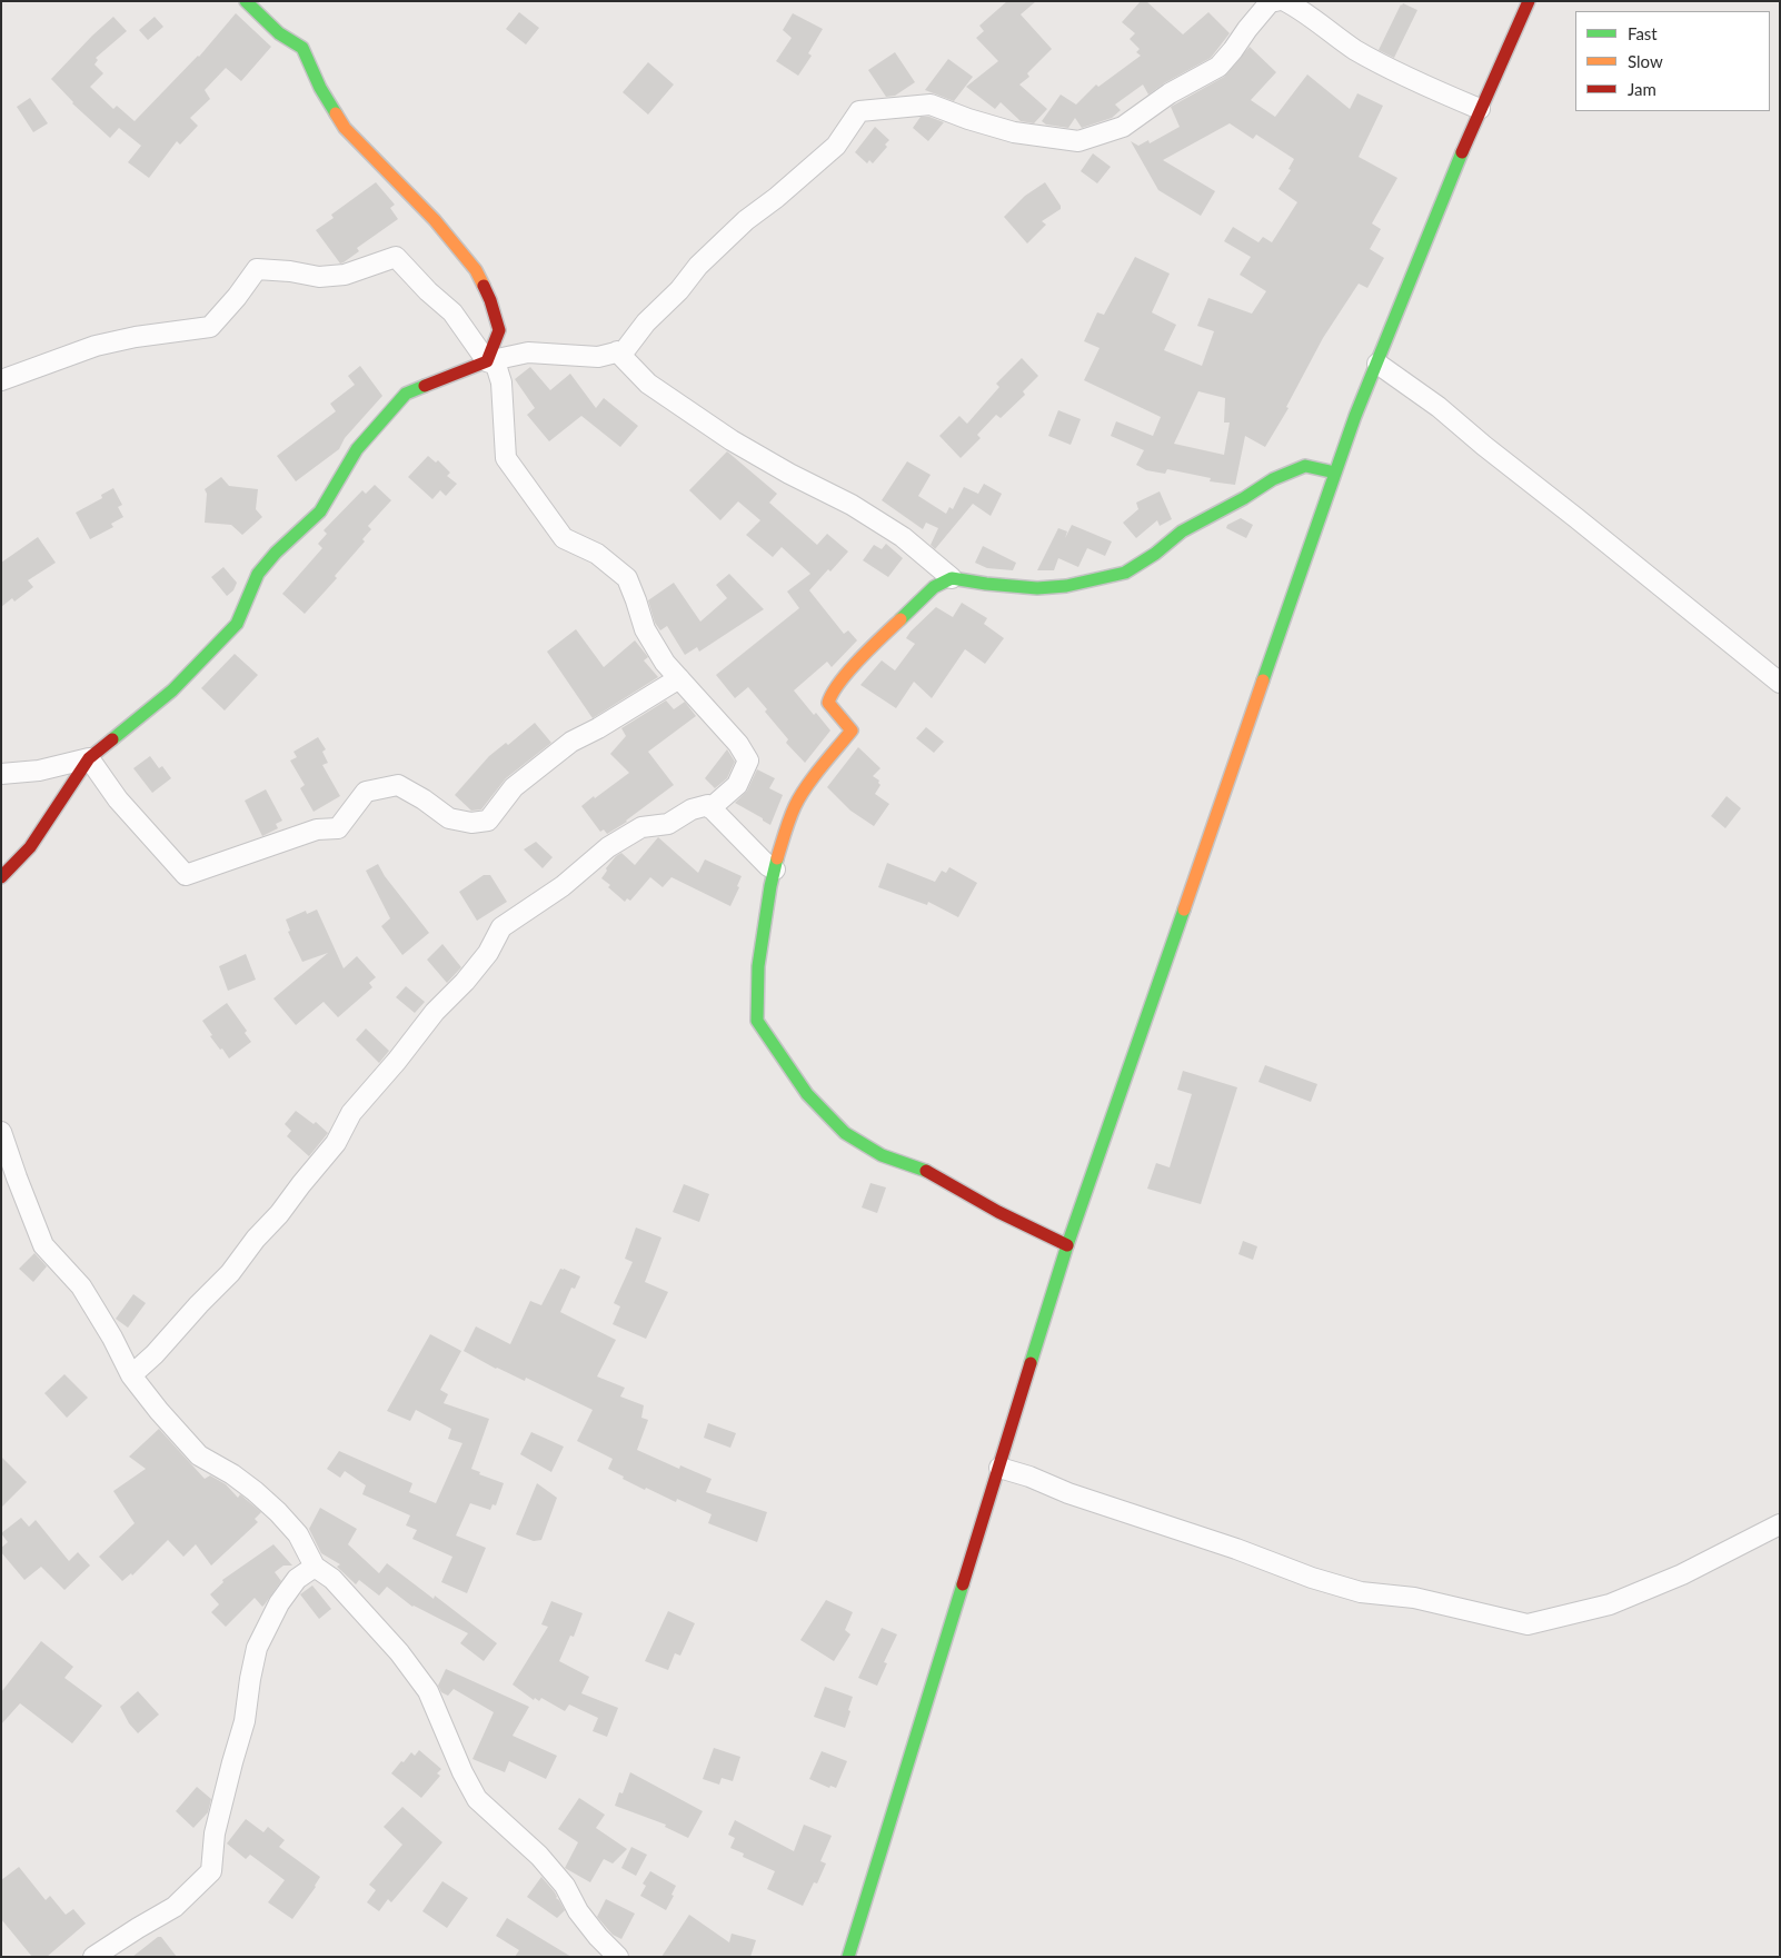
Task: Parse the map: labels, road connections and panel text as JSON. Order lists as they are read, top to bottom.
{
  "legend": ["Fast", "Slow", "Jam"]
}
